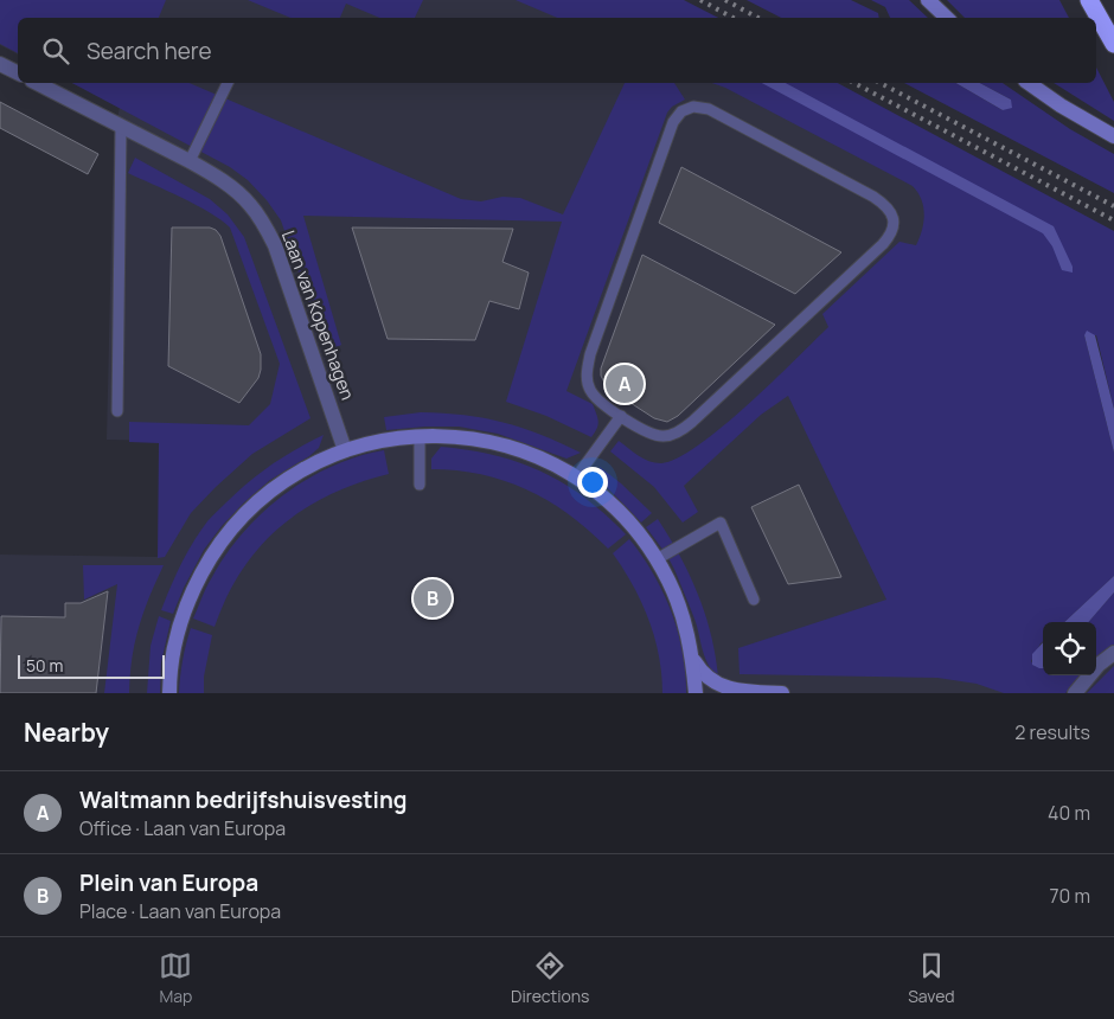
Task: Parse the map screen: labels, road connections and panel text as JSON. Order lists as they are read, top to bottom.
{
  "streets": {
    "street": ["Laan van Kopenhagen"]
  },
  "scale_bar": "50 m",
  "page": {
    "search": "Search here",
    "pins": ["A", "B"],
    "scale": "50 m",
    "heading": ["Nearby", "2 results"],
    "list": [
      {
        "mark": "A",
        "name": "Waltmann bedrijfshuisvesting",
        "note": "Office · Laan van Europa",
        "value": "40 m"
      },
      {
        "mark": "B",
        "name": "Plein van Europa",
        "note": "Place · Laan van Europa",
        "value": "70 m"
      }
    ],
    "nav": ["Map", "Directions", "Saved"]
  }
}
